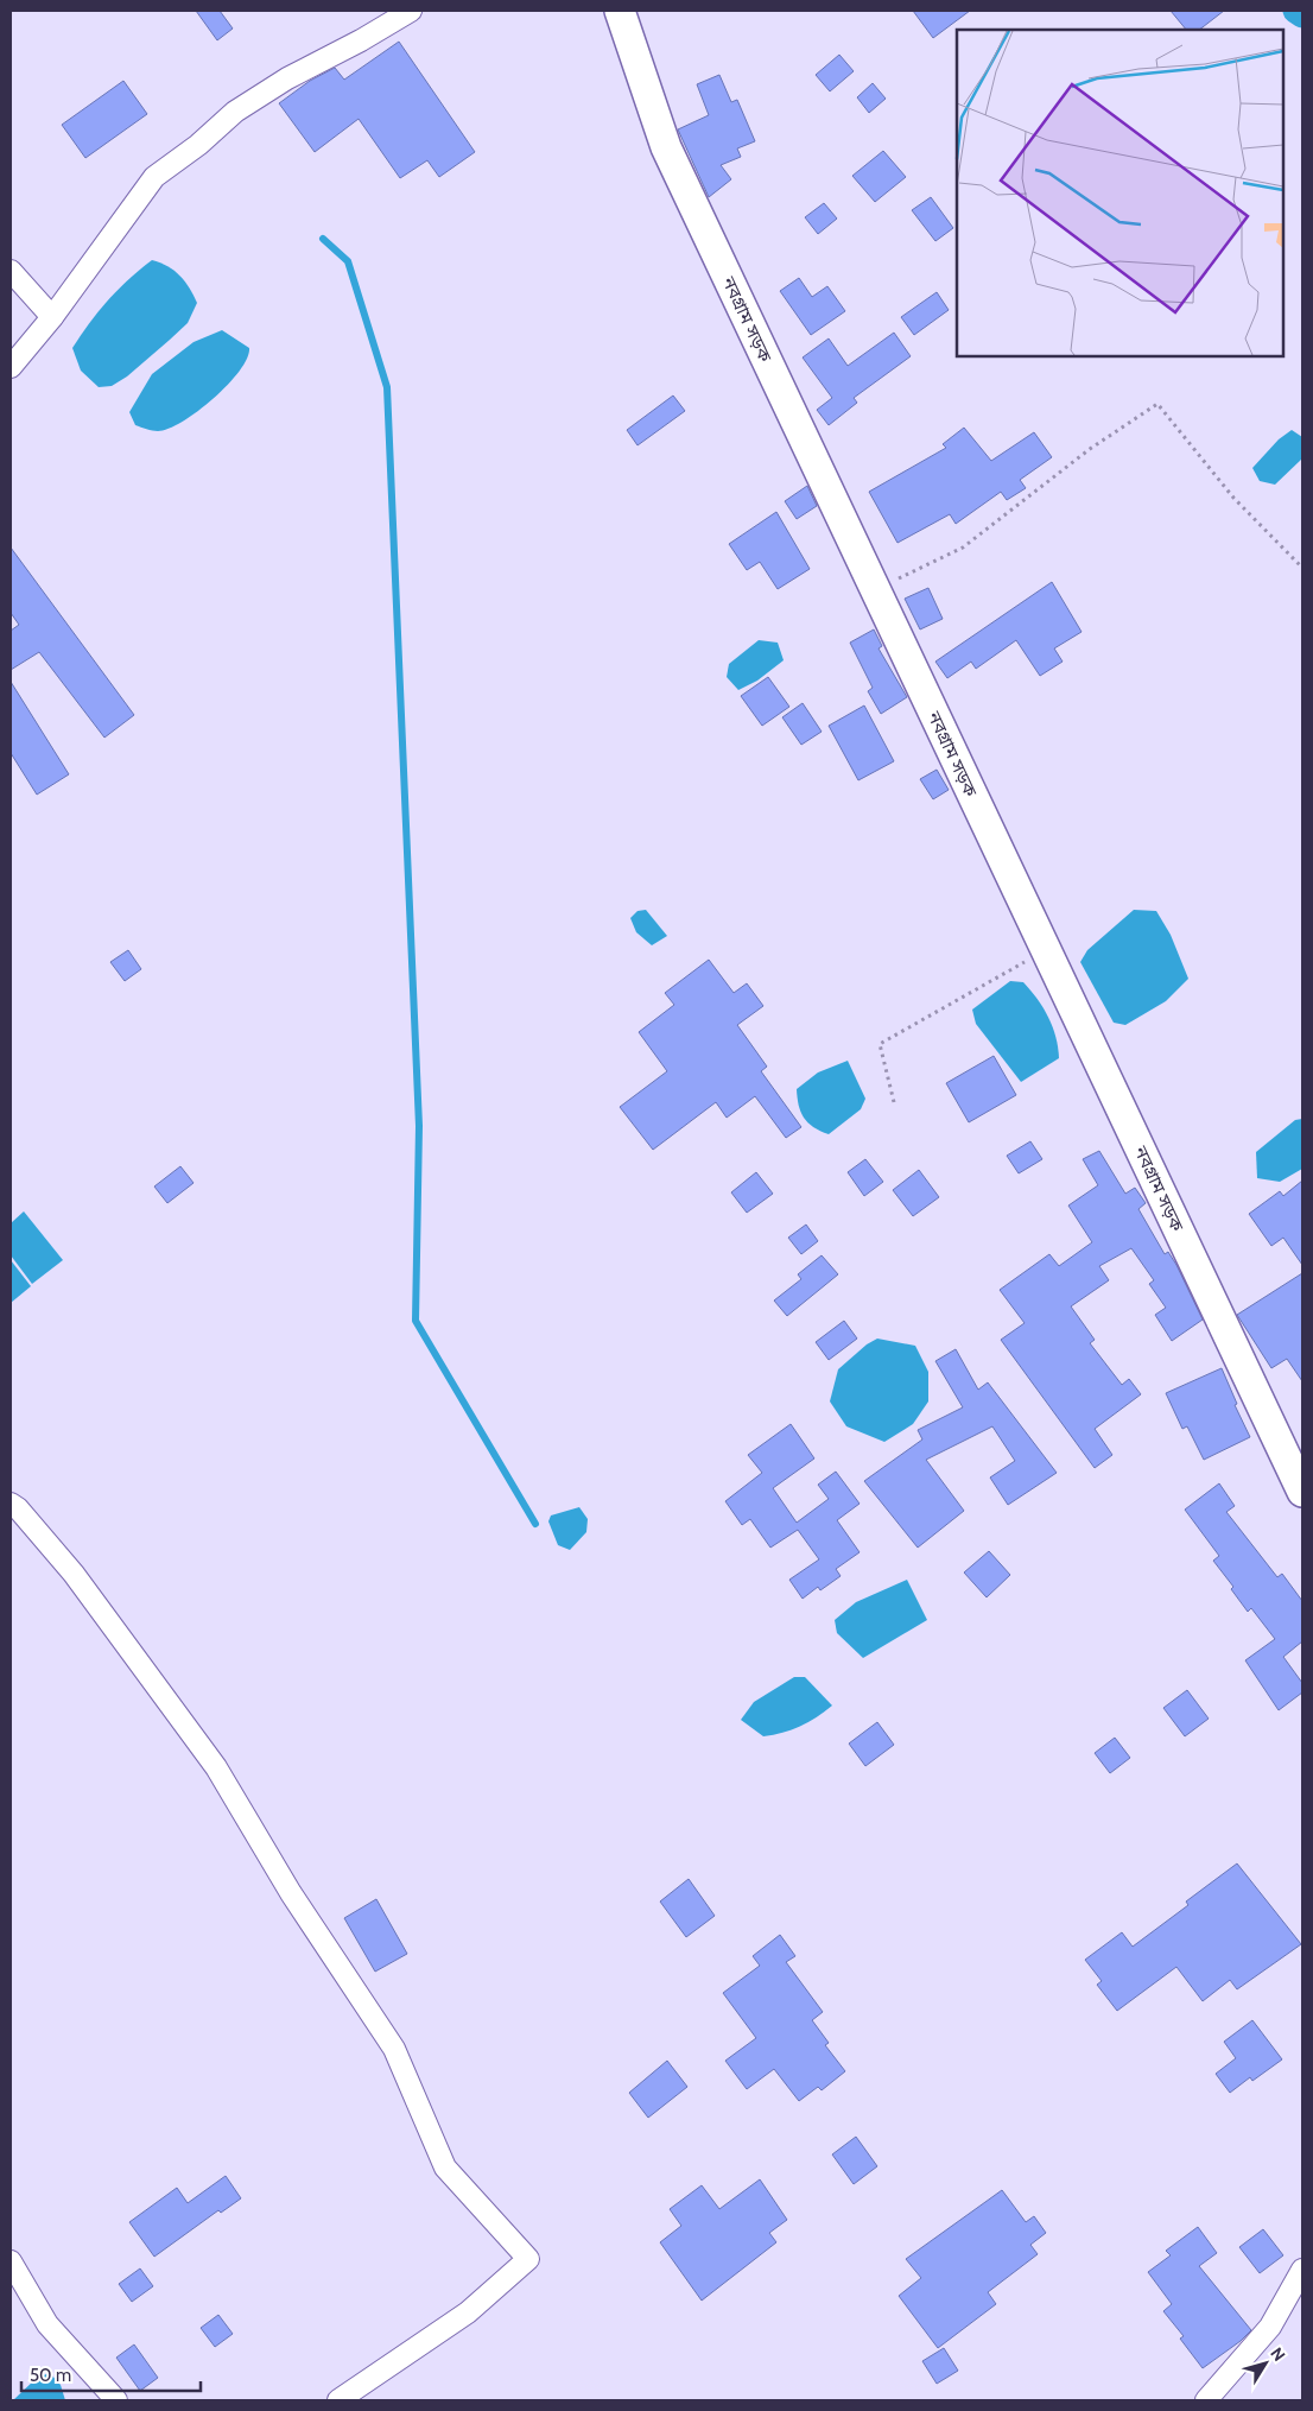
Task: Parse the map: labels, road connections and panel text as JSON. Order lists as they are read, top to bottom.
{
  "streets": {
    "main road": ["নবগ্রাম সড়ক"]
  },
  "scale_bar": "50 m",
  "north": "top right"
}
